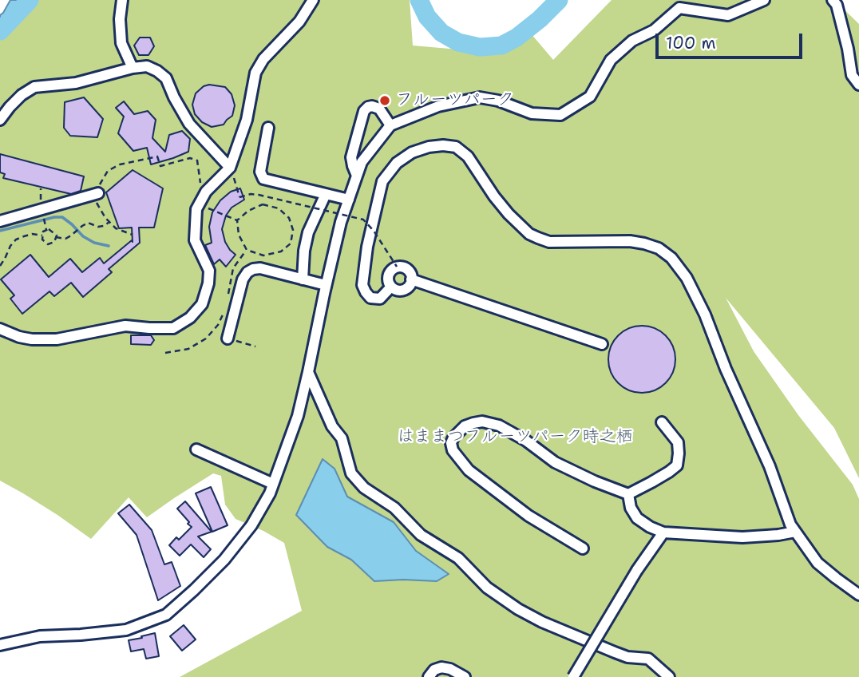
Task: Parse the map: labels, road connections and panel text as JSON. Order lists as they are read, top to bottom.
{
  "parks": ["はままつフルーツパーク時之栖"],
  "places": ["フルーツパーク"],
  "scale_bar": "100 m"
}
